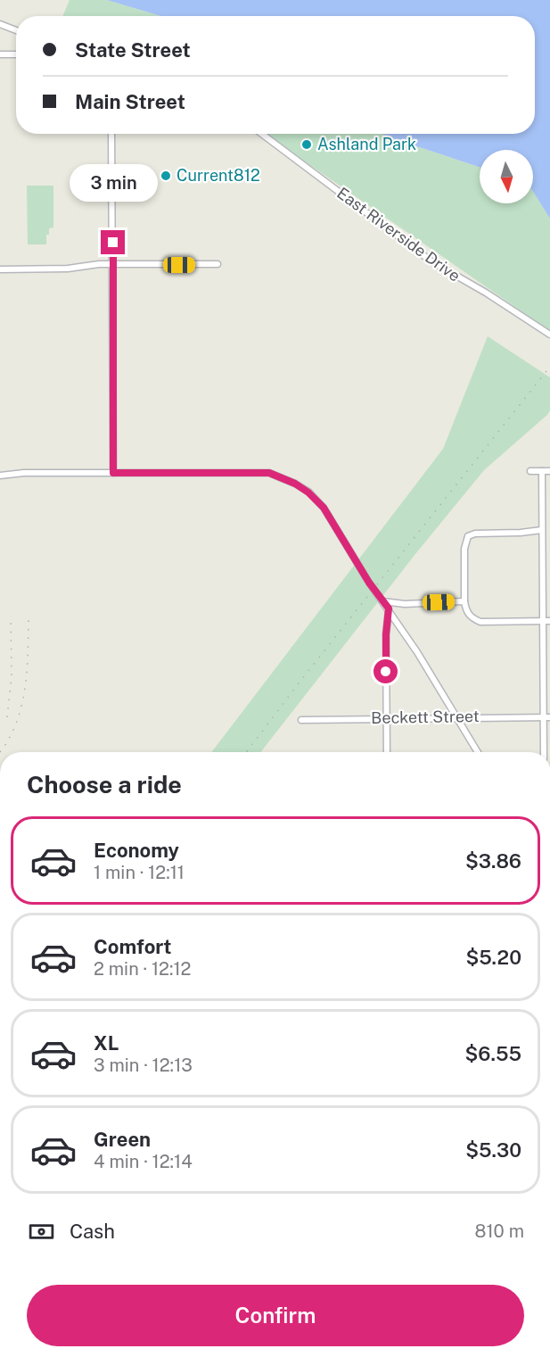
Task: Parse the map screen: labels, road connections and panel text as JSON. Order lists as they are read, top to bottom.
{
  "streets": {
    "street": ["East Riverside Drive", "Beckett Street"]
  },
  "places": ["Ashland Park", "Current812"],
  "north": "bottom",
  "page": {
    "banner": ["State Street", "Main Street"],
    "bubble": "3 min",
    "heading": "Choose a ride",
    "list": [
      {
        "name": "Economy",
        "note": "1 min · 12:11",
        "value": "$3.86"
      },
      {
        "name": "Comfort",
        "note": "2 min · 12:12",
        "value": "$5.20"
      },
      {
        "name": "XL",
        "note": "3 min · 12:13",
        "value": "$6.55"
      },
      {
        "name": "Green",
        "note": "4 min · 12:14",
        "value": "$5.30"
      }
    ],
    "pay": ["Cash", "810 m"],
    "buttons": "Confirm"
  }
}
